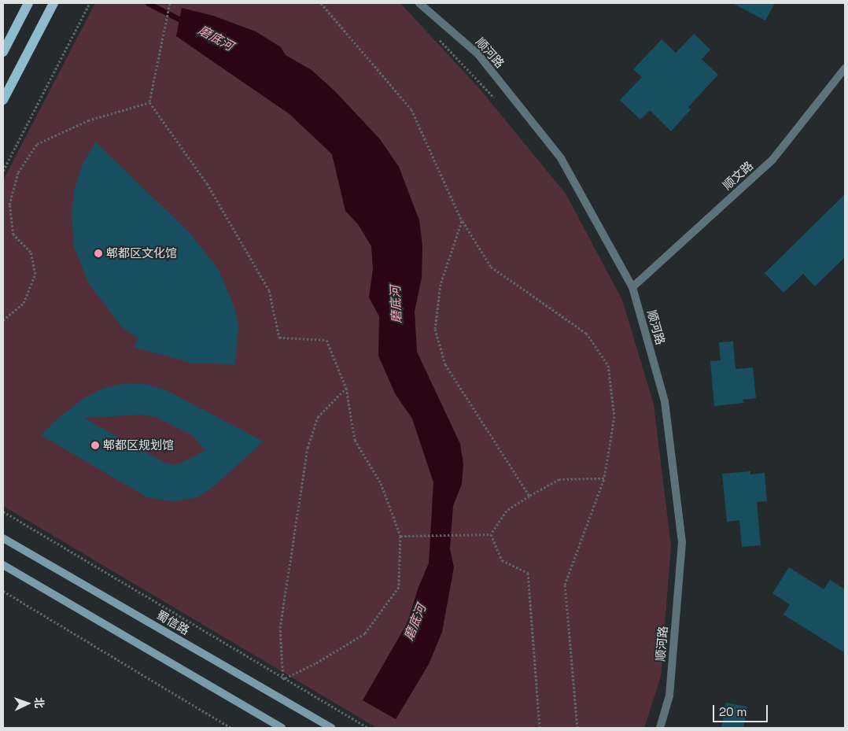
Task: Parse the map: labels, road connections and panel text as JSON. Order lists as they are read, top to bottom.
{
  "streets": {
    "main road": ["蜀信路"],
    "street": ["顺河路", "顺文路"]
  },
  "crossings": [
    ["顺河路", "顺文路"]
  ],
  "water": ["磨底河"],
  "places": ["郫都区文化馆", "郫都区规划馆"],
  "scale_bar": "20 m",
  "north": "right"
}
